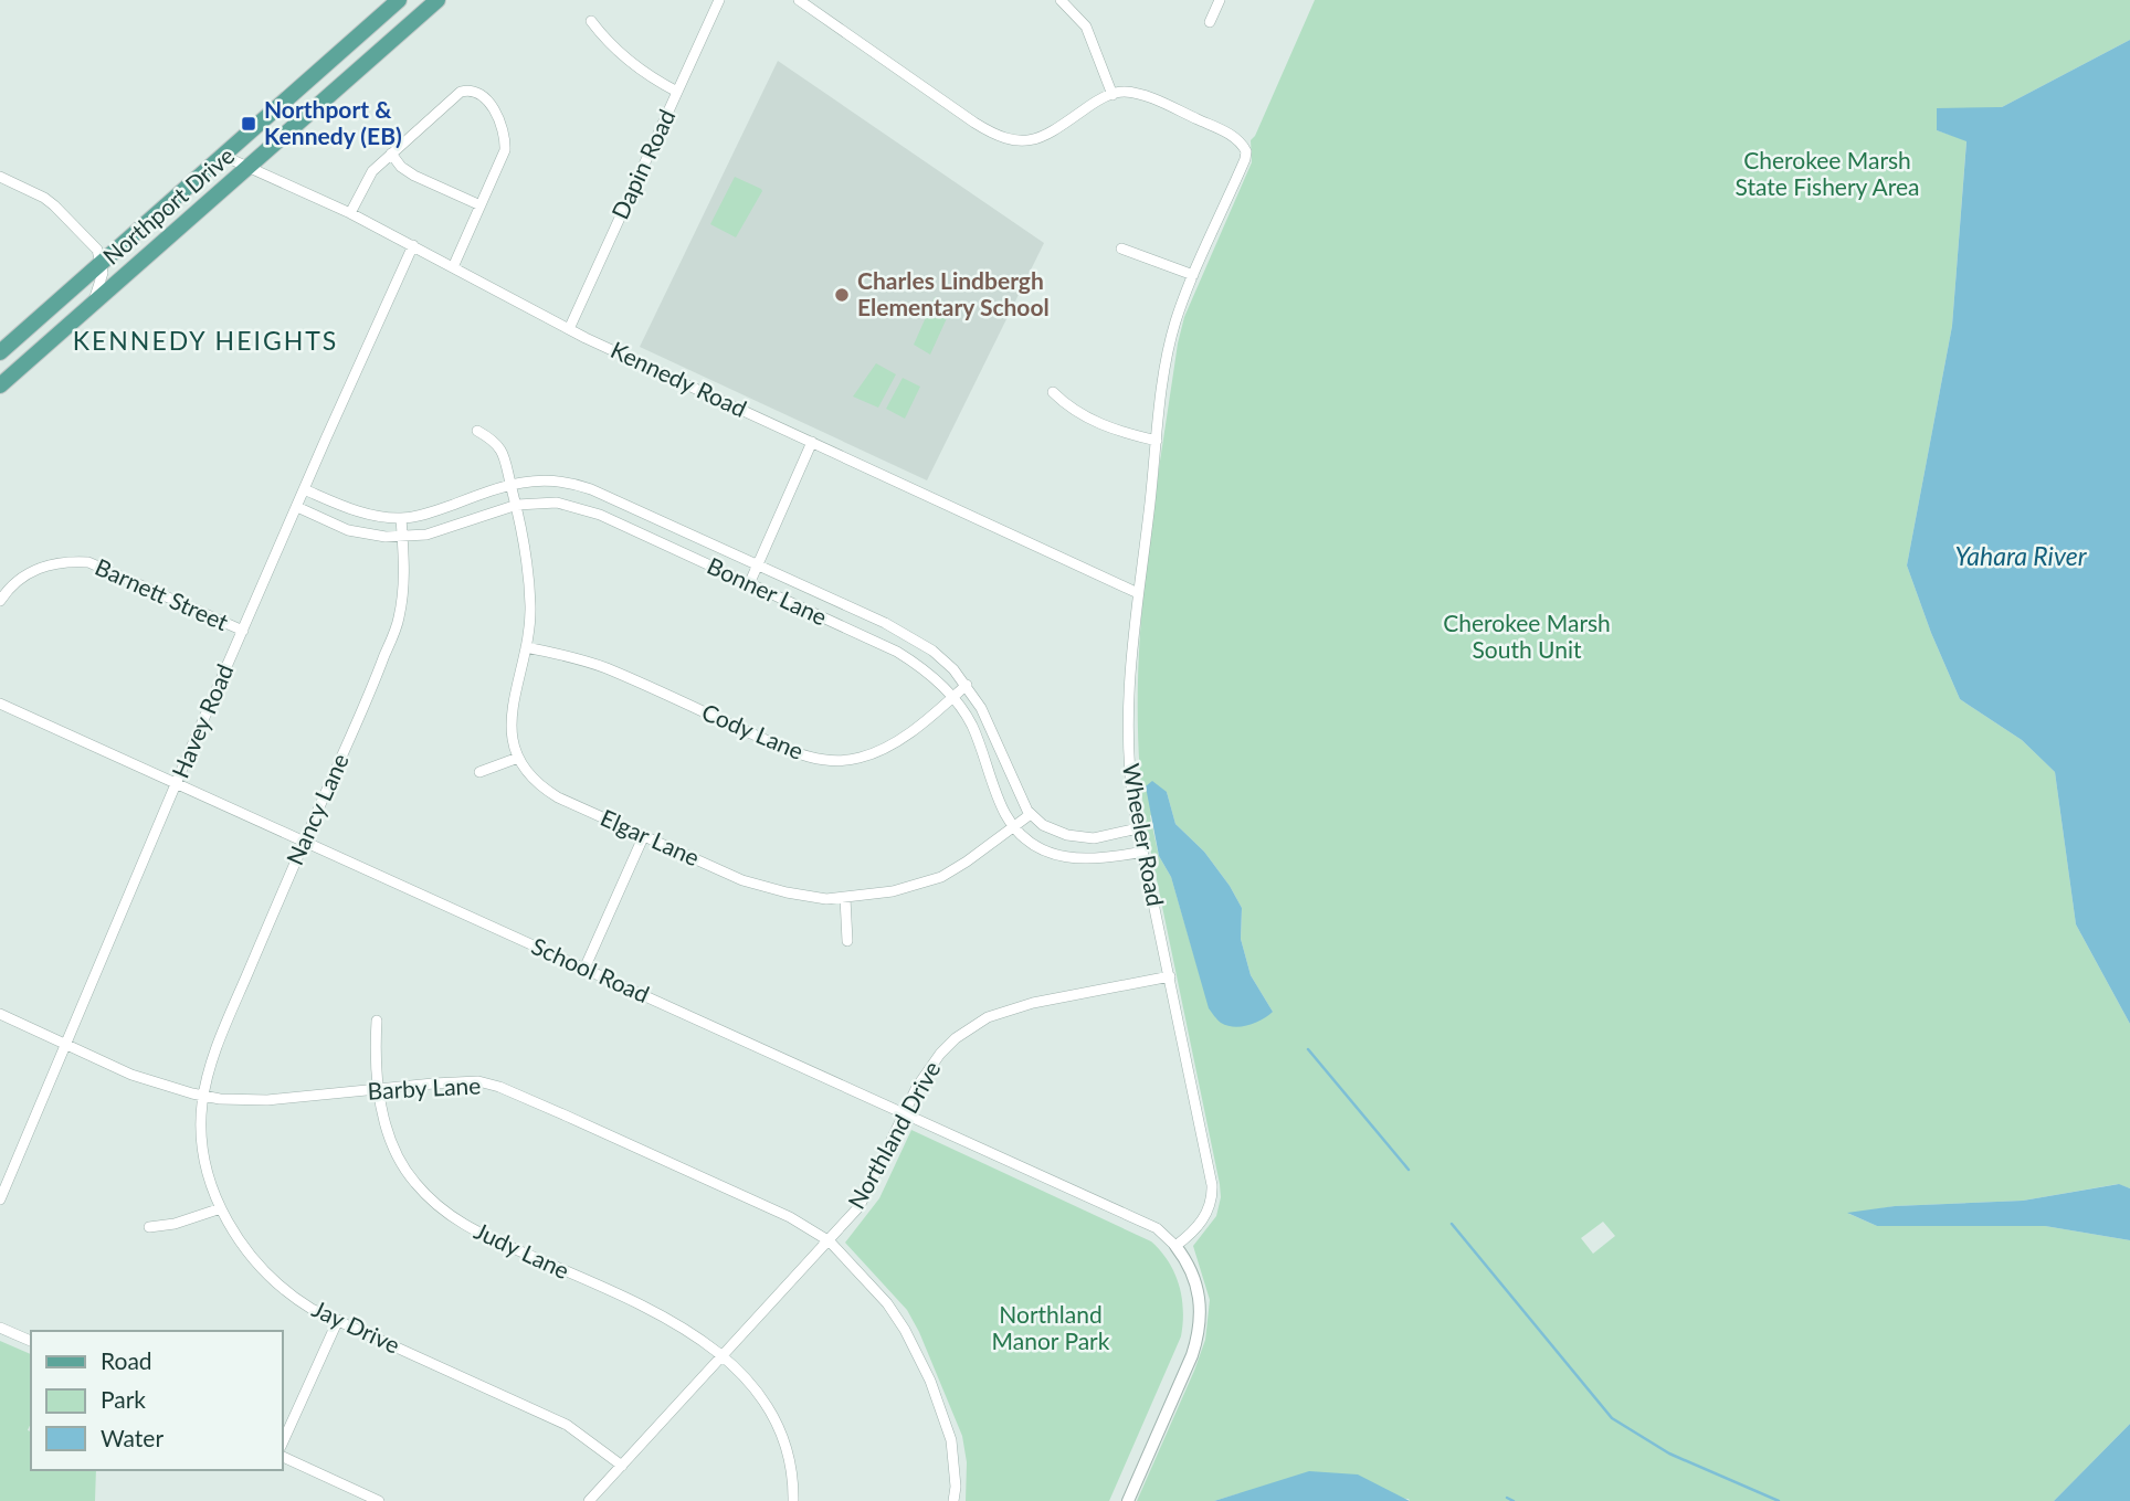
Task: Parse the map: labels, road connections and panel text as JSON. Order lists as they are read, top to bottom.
{
  "streets": {
    "main road": ["Northport Drive"],
    "street": [
      "Dapin Road",
      "Kennedy Road",
      "Bonner Lane",
      "Barnett Street",
      "Havey Road",
      "Cody Lane",
      "Nancy Lane",
      "Wheeler Road",
      "Elgar Lane",
      "School Road",
      "Barby Lane",
      "Northland Drive",
      "Judy Lane",
      "Jay Drive"
    ]
  },
  "crossings": [
    ["Dapin Road", "Kennedy Road"],
    ["Northport Drive", "Kennedy Road"],
    ["Kennedy Road", "Havey Road"],
    ["Kennedy Road", "Wheeler Road"],
    ["Bonner Lane", "Havey Road"],
    ["Bonner Lane", "Cody Lane"],
    ["Bonner Lane", "Nancy Lane"],
    ["Bonner Lane", "Wheeler Road"],
    ["Bonner Lane", "Elgar Lane"],
    ["Barnett Street", "Havey Road"],
    ["Havey Road", "School Road"],
    ["Havey Road", "Barby Lane"],
    ["Cody Lane", "Elgar Lane"],
    ["Nancy Lane", "School Road"],
    ["Nancy Lane", "Barby Lane"],
    ["Nancy Lane", "Jay Drive"],
    ["Wheeler Road", "School Road"],
    ["Wheeler Road", "Northland Drive"],
    ["School Road", "Northland Drive"],
    ["Barby Lane", "Northland Drive"],
    ["Barby Lane", "Judy Lane"],
    ["Barby Lane", "Jay Drive"],
    ["Northland Drive", "Judy Lane"],
    ["Northland Drive", "Jay Drive"]
  ],
  "districts": ["KENNEDY HEIGHTS"],
  "water": ["Yahara River"],
  "parks": ["Cherokee Marsh State Fishery Area", "Cherokee Marsh South Unit", "Northland Manor Park"],
  "places": {
    "transit": ["Northport & Kennedy (EB)"],
    "other": ["Charles Lindbergh Elementary School"]
  },
  "legend": ["Road", "Park", "Water"]
}
